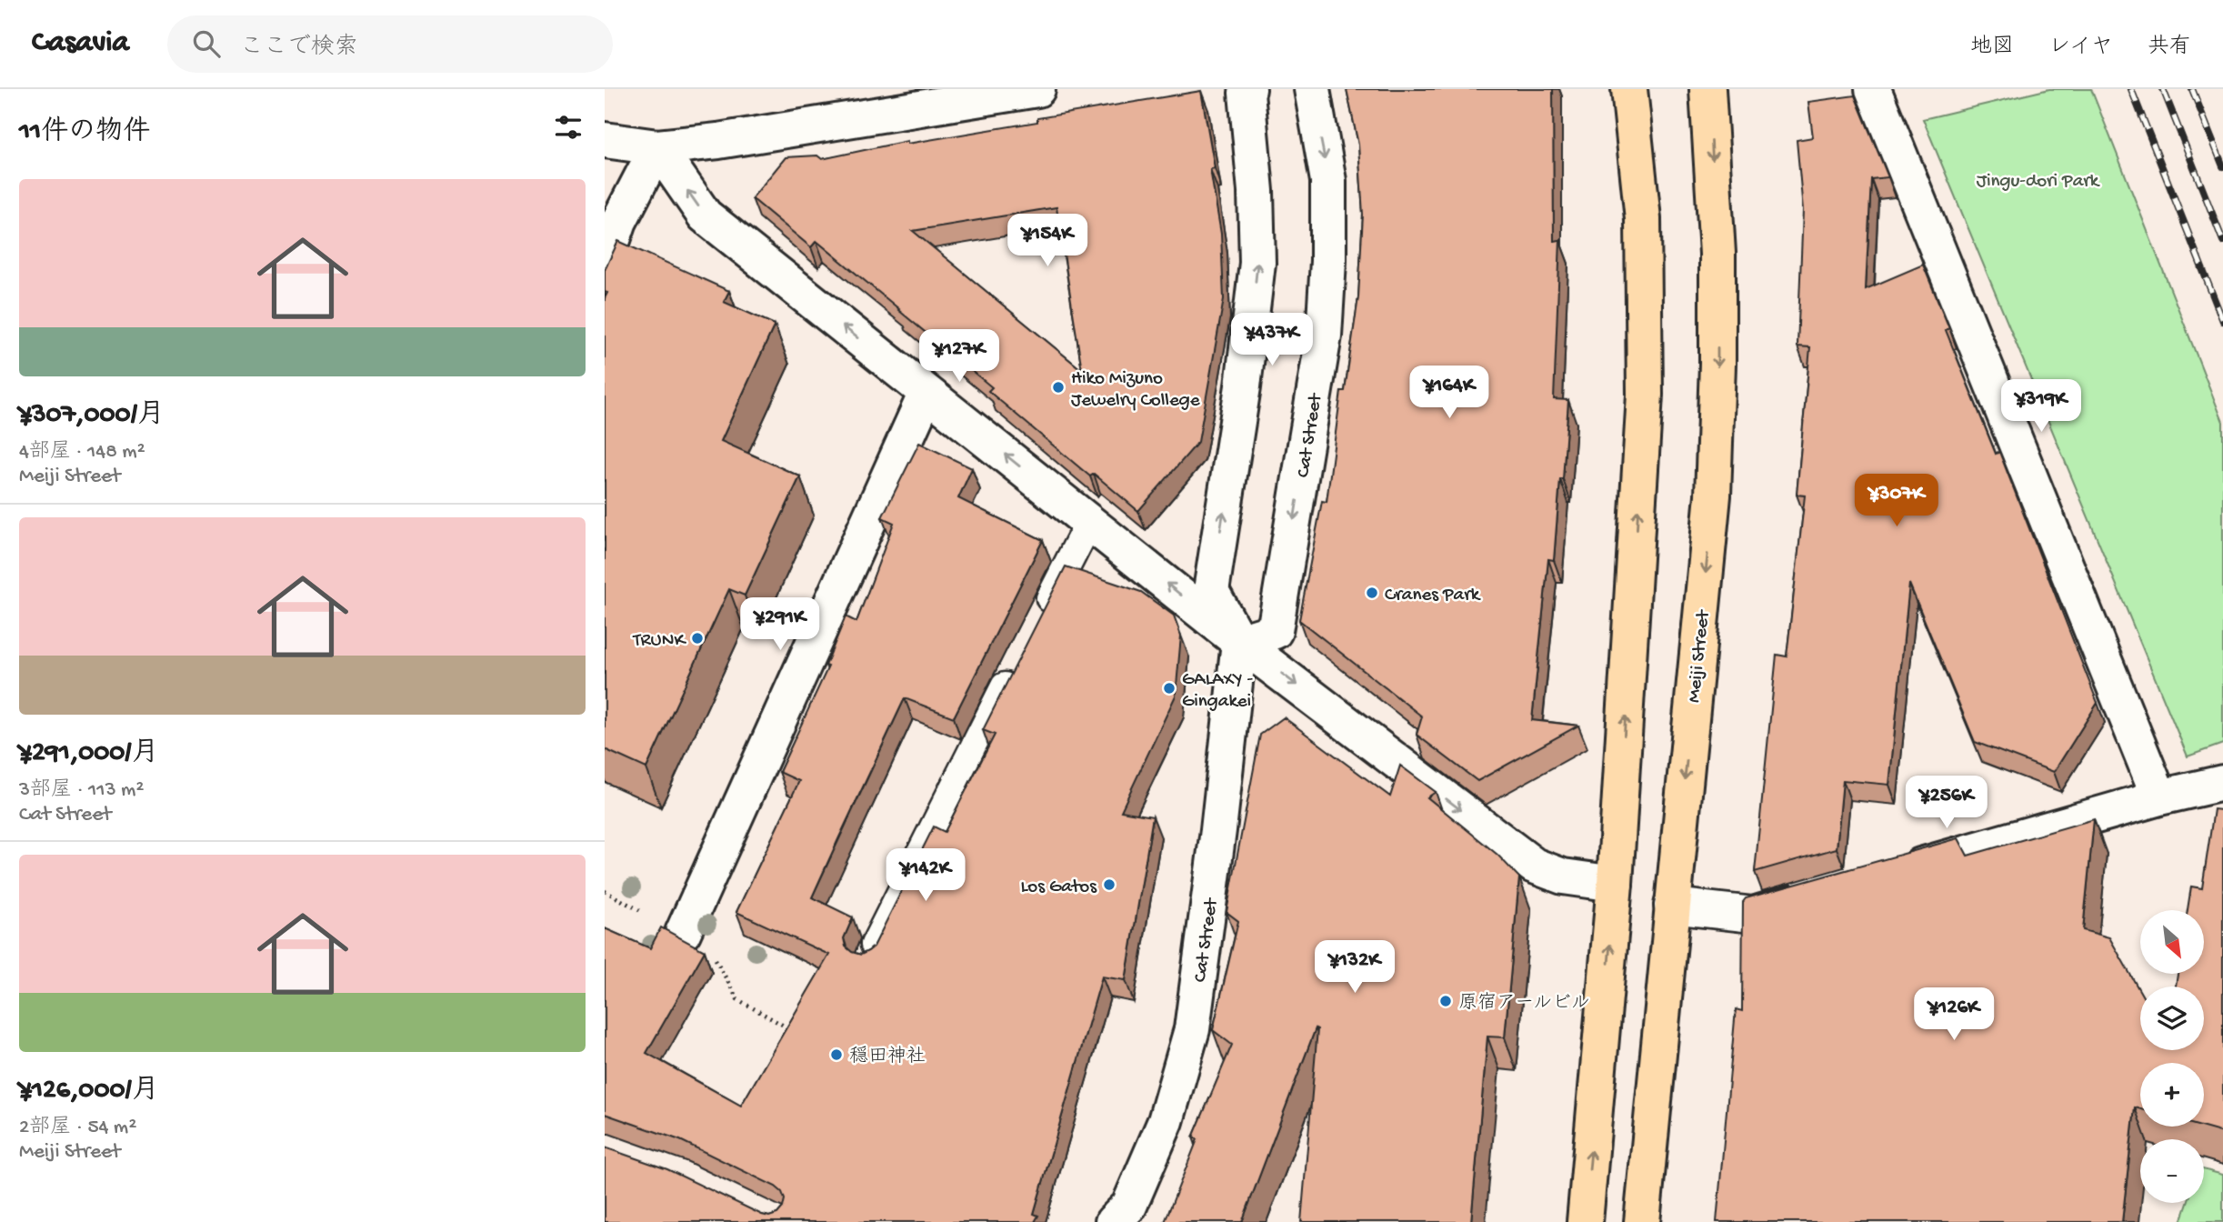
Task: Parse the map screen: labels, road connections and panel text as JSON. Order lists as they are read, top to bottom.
{
  "streets": {
    "main road": ["Meiji Street"],
    "street": ["Cat Street"]
  },
  "parks": ["Jingu-dori Park"],
  "places": [
    "Hiko Mizuno Jewelry College",
    "Cranes Park",
    "TRUNK",
    "GALAXY - Gingakei",
    "Los Gatos",
    "原宿アールビル",
    "穏田神社"
  ],
  "north": "bottom right",
  "page": {
    "header": "Casavia",
    "search": "ここで検索",
    "nav": ["地図", "レイヤ", "共有"],
    "heading": "11件の物件",
    "list": [
      {
        "name": "¥307,000/月",
        "note": "4部屋 · 148 m² · Meiji Street"
      },
      {
        "name": "¥291,000/月",
        "note": "3部屋 · 113 m² · Cat Street"
      },
      {
        "name": "¥126,000/月",
        "note": "2部屋 · 54 m² · Meiji Street"
      }
    ],
    "price": [
      "¥154K",
      "¥437K",
      "¥127K",
      "¥164K",
      "¥319K",
      "¥307K",
      "¥291K",
      "¥256K",
      "¥142K",
      "¥132K",
      "¥126K"
    ],
    "map_buttons": ["+", "−"]
  }
}
